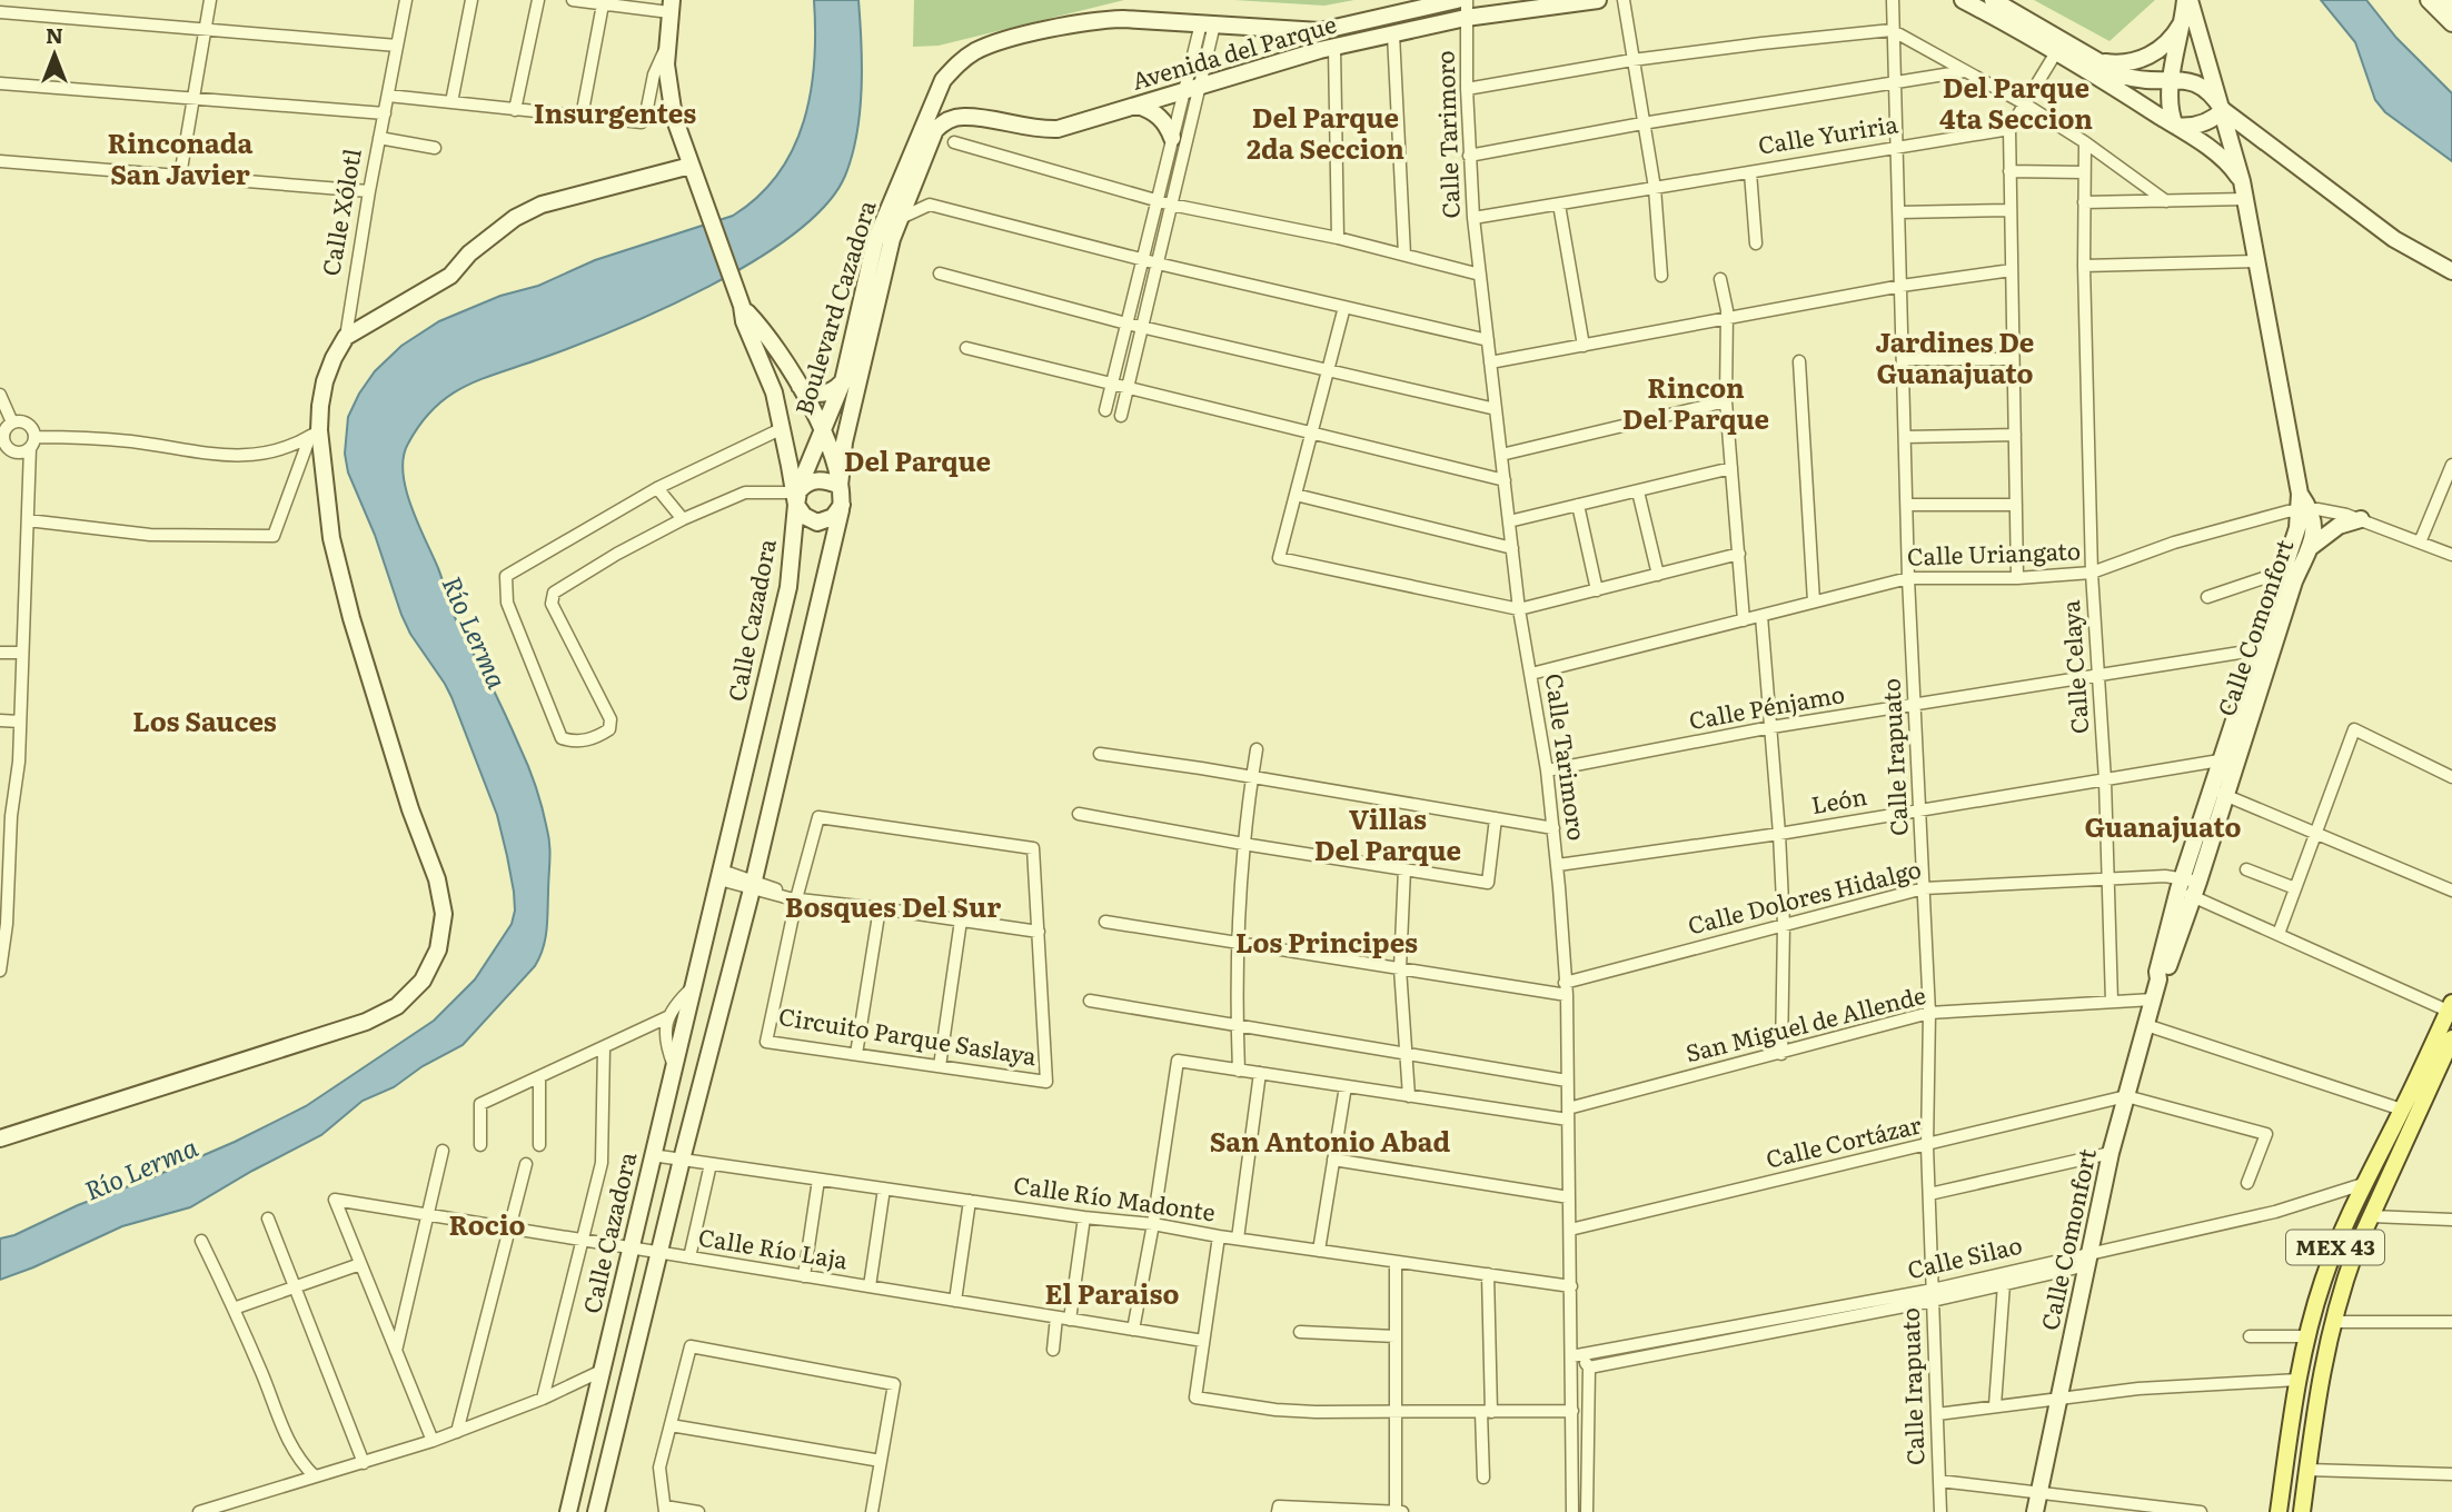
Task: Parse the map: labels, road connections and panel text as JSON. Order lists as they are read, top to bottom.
{
  "streets": {
    "main road": ["MEX 43"],
    "street": [
      "Avenida del Parque",
      "Calle Tarimoro",
      "Calle Yuriria",
      "Calle Xólotl",
      "Boulevard Cazadora",
      "Calle Uriangato",
      "Calle Cazadora",
      "Calle Comonfort",
      "Calle Celaya",
      "Calle Pénjamo",
      "Calle Irapuato",
      "León",
      "Calle Dolores Hidalgo",
      "San Miguel de Allende",
      "Circuito Parque Saslaya",
      "Calle Cortázar",
      "Calle Río Madonte",
      "Calle Río Laja",
      "Calle Silao"
    ]
  },
  "crossings": [
    ["Avenida del Parque", "Calle Tarimoro"],
    ["Avenida del Parque", "Boulevard Cazadora"],
    ["Calle Tarimoro", "Calle Yuriria"],
    ["Calle Tarimoro", "Calle Uriangato"],
    ["Calle Tarimoro", "Calle Pénjamo"],
    ["Calle Tarimoro", "León"],
    ["Calle Tarimoro", "Calle Dolores Hidalgo"],
    ["Calle Tarimoro", "San Miguel de Allende"],
    ["Calle Tarimoro", "Calle Cortázar"],
    ["Calle Tarimoro", "Calle Río Madonte"],
    ["Calle Tarimoro", "Calle Silao"],
    ["Calle Yuriria", "Calle Irapuato"],
    ["Boulevard Cazadora", "Calle Cazadora"],
    ["Calle Uriangato", "Calle Comonfort"],
    ["Calle Uriangato", "Calle Celaya"],
    ["Calle Uriangato", "Calle Irapuato"],
    ["Calle Cazadora", "Calle Río Madonte"],
    ["Calle Cazadora", "Calle Río Laja"],
    ["Calle Comonfort", "Calle Pénjamo"],
    ["Calle Comonfort", "León"],
    ["Calle Comonfort", "Calle Dolores Hidalgo"],
    ["Calle Comonfort", "San Miguel de Allende"],
    ["Calle Comonfort", "Calle Cortázar"],
    ["Calle Comonfort", "Calle Silao"],
    ["Calle Celaya", "Calle Pénjamo"],
    ["Calle Celaya", "León"],
    ["Calle Celaya", "Calle Dolores Hidalgo"],
    ["Calle Celaya", "San Miguel de Allende"],
    ["Calle Pénjamo", "Calle Irapuato"],
    ["Calle Irapuato", "León"],
    ["Calle Irapuato", "Calle Dolores Hidalgo"],
    ["Calle Irapuato", "San Miguel de Allende"],
    ["Calle Irapuato", "Calle Cortázar"],
    ["Calle Irapuato", "Calle Silao"],
    ["Calle Dolores Hidalgo", "MEX 43"],
    ["MEX 43", "Calle Silao"]
  ],
  "districts": [
    "Del Parque 4ta Seccion",
    "Insurgentes",
    "Del Parque 2da Seccion",
    "Rinconada San Javier",
    "Jardines De Guanajuato",
    "Rincon Del Parque",
    "Del Parque",
    "Los Sauces",
    "Villas Del Parque",
    "Guanajuato",
    "Bosques Del Sur",
    "Los Principes",
    "San Antonio Abad",
    "Rocio",
    "El Paraiso"
  ],
  "water": ["Río Lerma"],
  "north": "top"
}
